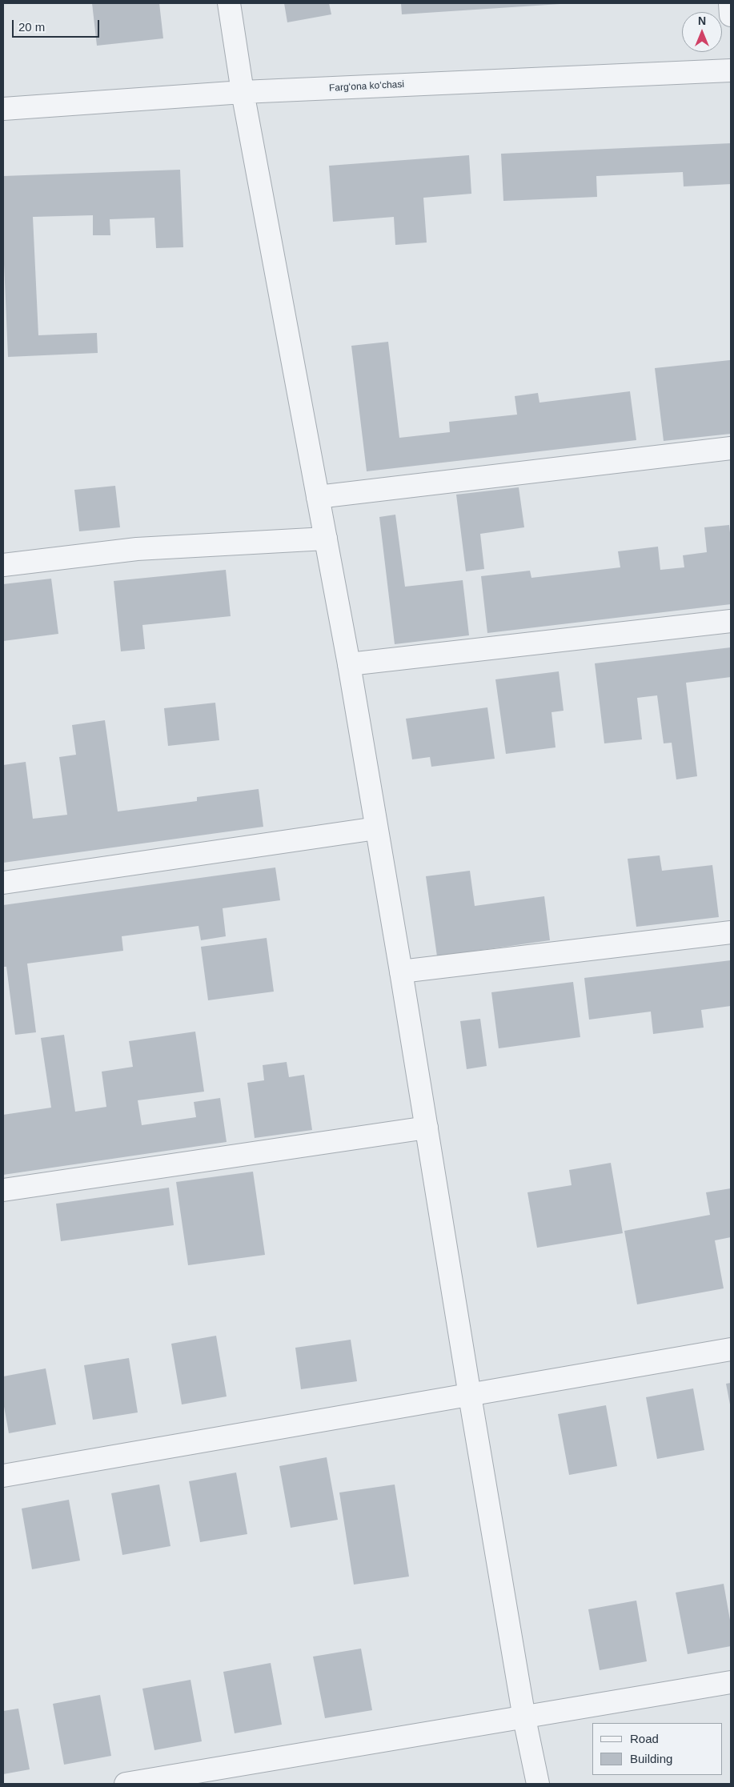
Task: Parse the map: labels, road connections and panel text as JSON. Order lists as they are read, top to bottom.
{
  "streets": {
    "street": ["Fargʻona koʻchasi"]
  },
  "legend": ["Road", "Building"],
  "scale_bar": "20 m",
  "north": "top"
}
